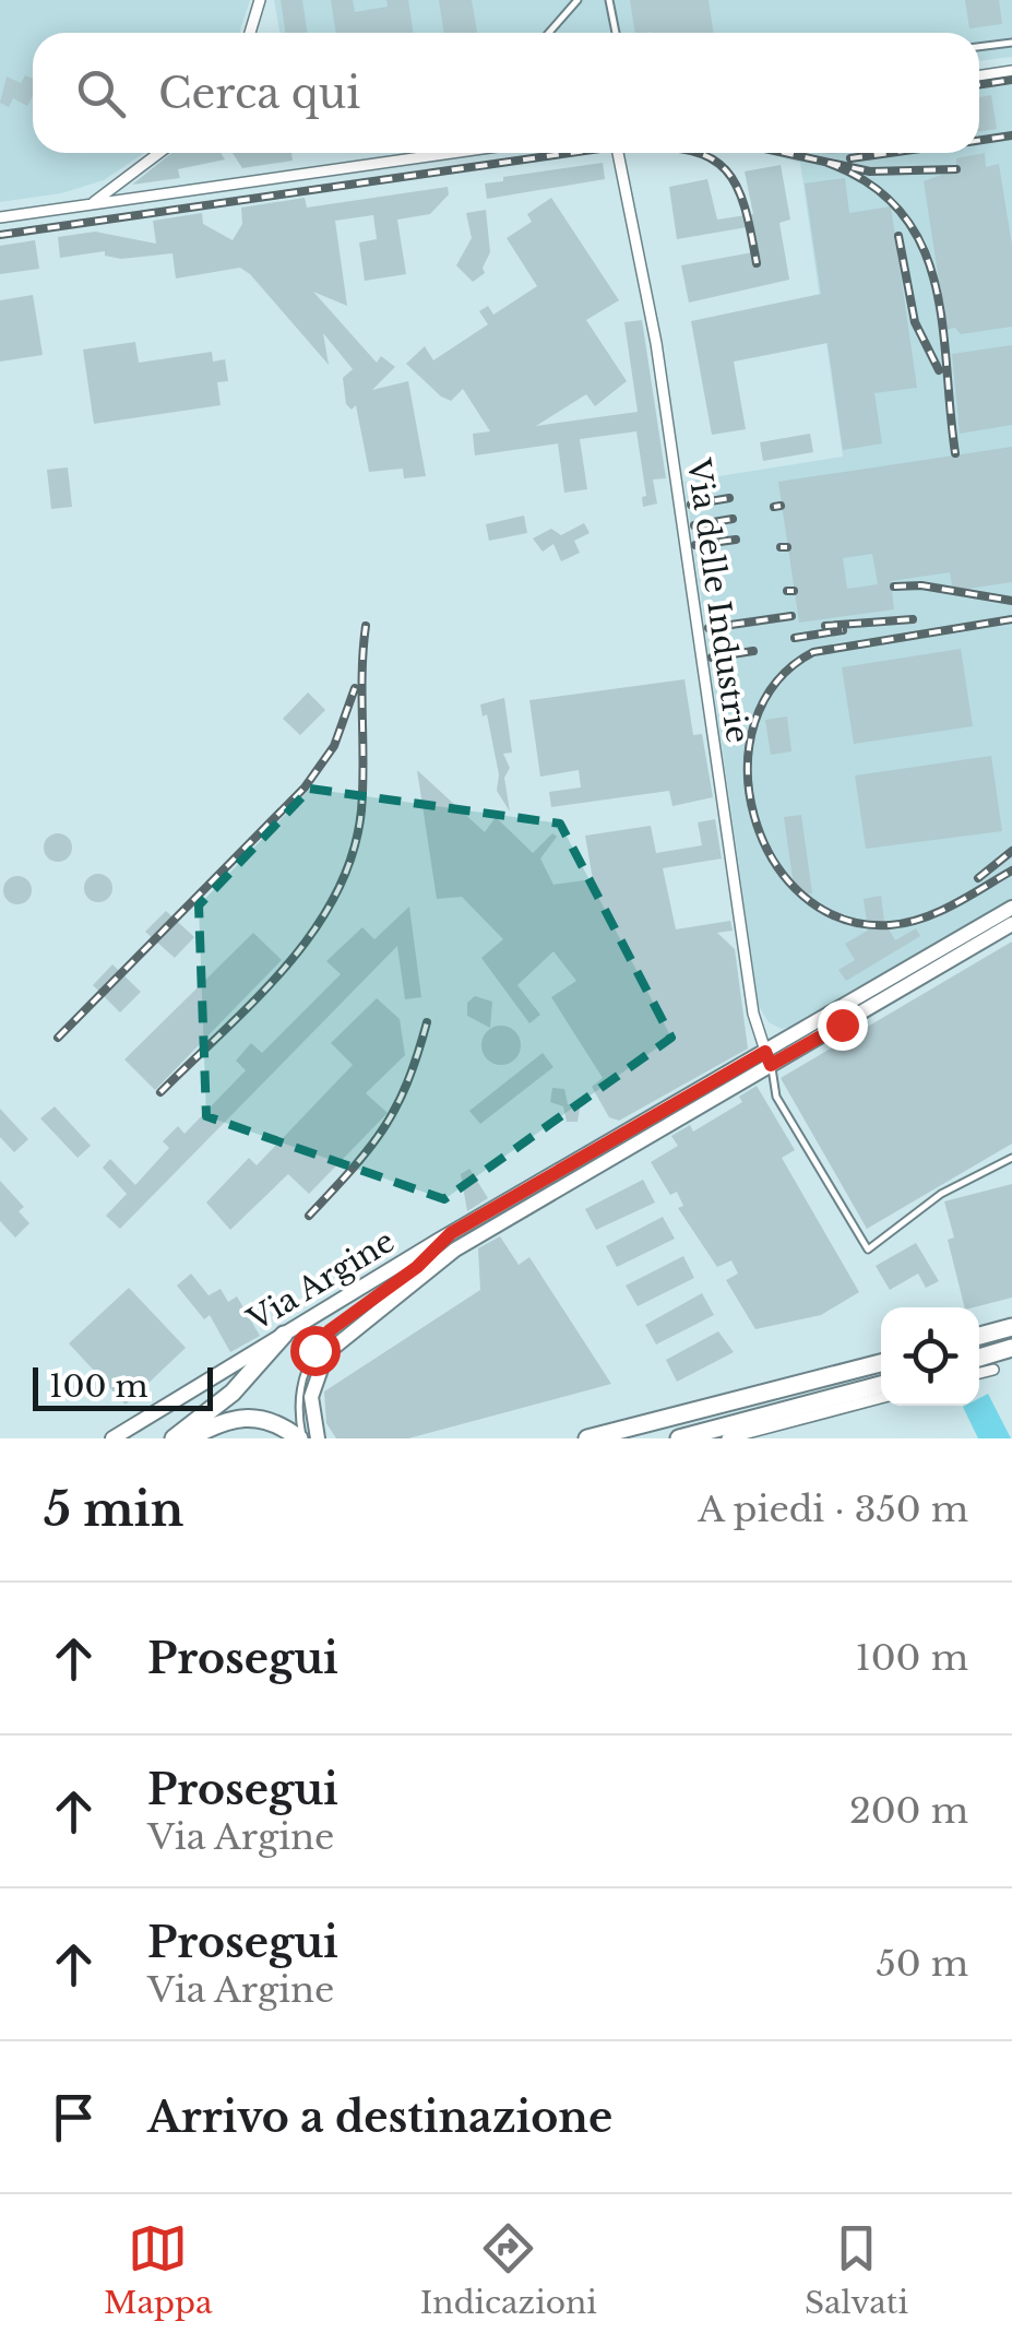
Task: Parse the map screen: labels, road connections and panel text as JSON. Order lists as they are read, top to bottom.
{
  "streets": {
    "street": ["Via delle Industrie", "Via Argine"]
  },
  "crossings": [
    ["Via delle Industrie", "Via Argine"]
  ],
  "scale_bar": "100 m",
  "page": {
    "search": "Cerca qui",
    "scale": "100 m",
    "heading": ["5 min", "A piedi · 350 m"],
    "list": [
      ["Prosegui", "100 m"],
      ["Prosegui", "Via Argine", "200 m"],
      ["Prosegui", "Via Argine", "50 m"],
      "Arrivo a destinazione"
    ],
    "nav": ["Mappa", "Indicazioni", "Salvati"]
  }
}
